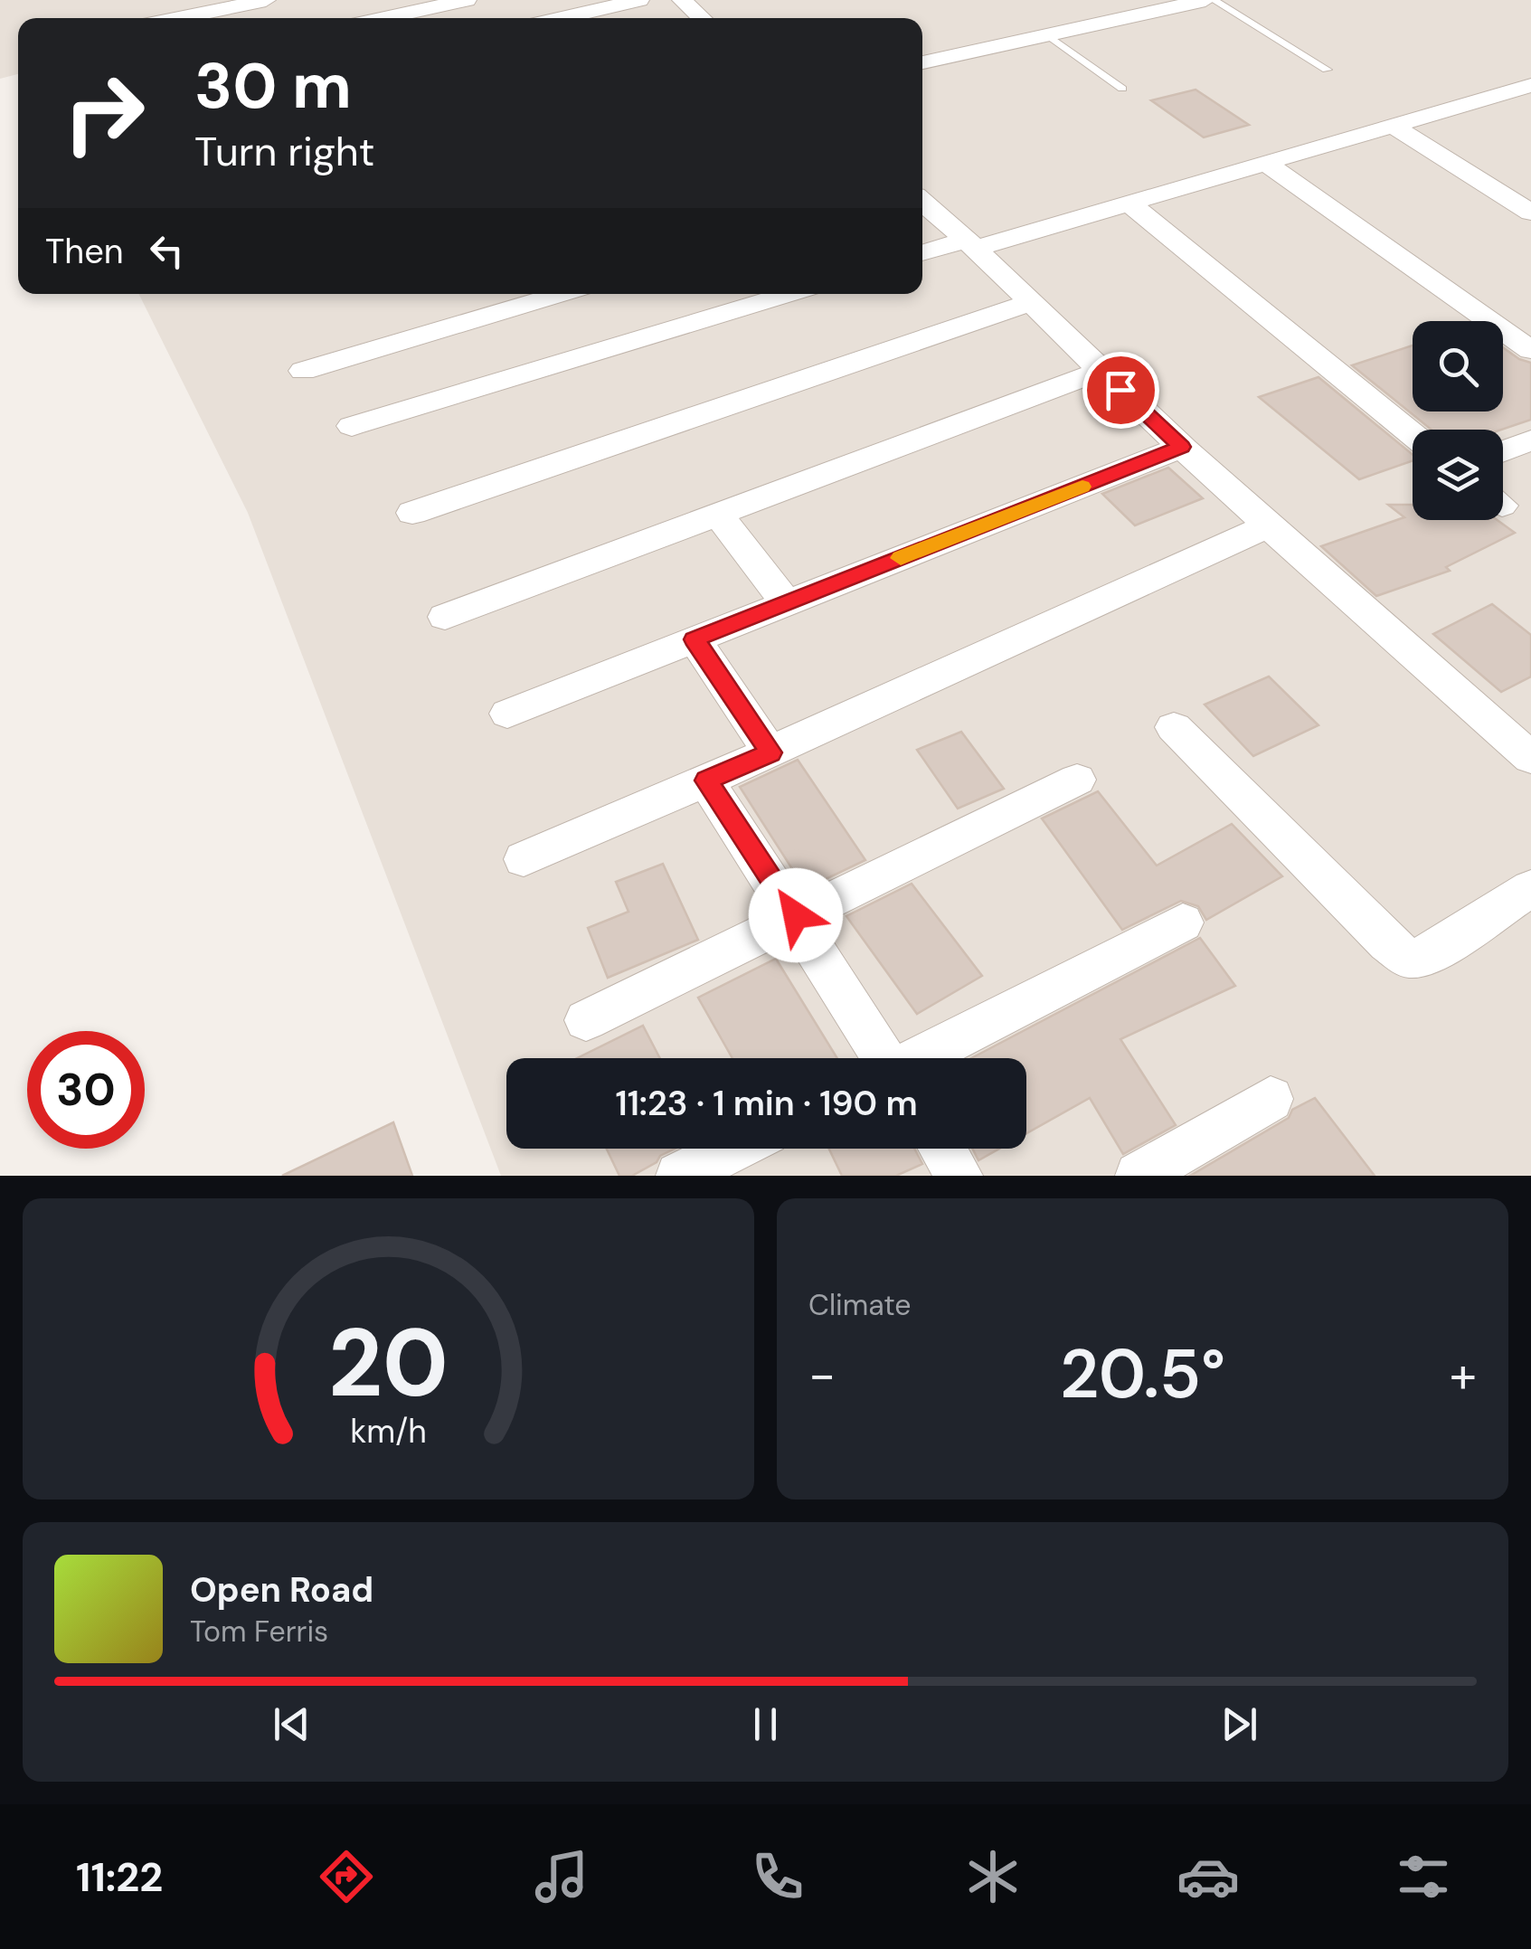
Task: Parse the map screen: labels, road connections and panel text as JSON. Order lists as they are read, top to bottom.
{
  "page": {
    "turn": ["30 m", "Turn right"],
    "then": "Then",
    "limit": "30",
    "trip": "11:23 · 1 min · 190 m",
    "tile": "Climate",
    "heat": ["−", "20.5°", "+"],
    "song": ["Open Road", "Tom Ferris"],
    "tabs": "11:22",
    "gauge": ["20", "km/h"]
  }
}
